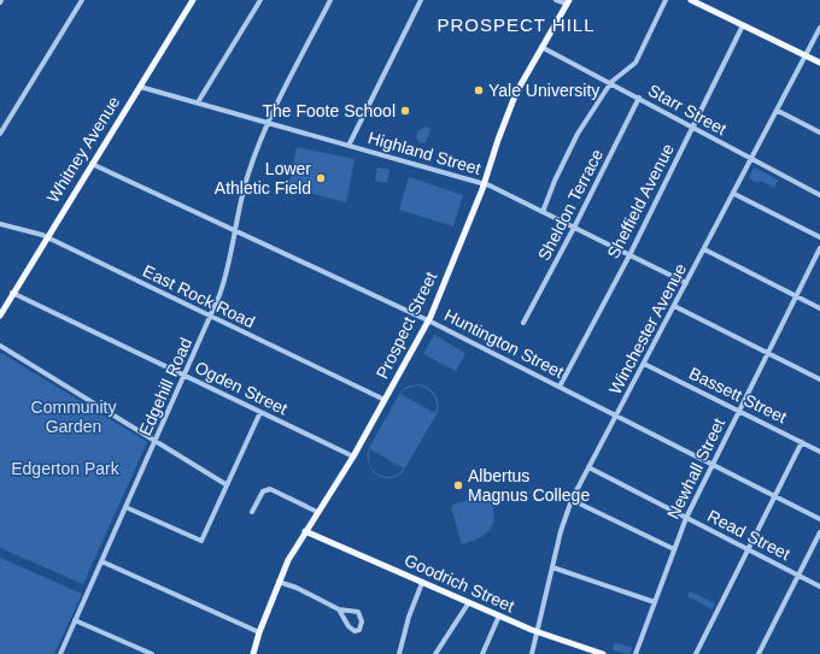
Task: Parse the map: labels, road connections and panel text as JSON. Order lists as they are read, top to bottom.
{
  "streets": {
    "main road": ["Whitney Avenue", "Prospect Street", "Goodrich Street"],
    "street": [
      "Starr Street",
      "Highland Street",
      "Sheffield Avenue",
      "Sheldon Terrace",
      "East Rock Road",
      "Winchester Avenue",
      "Huntington Street",
      "Edgehill Road",
      "Ogden Street",
      "Bassett Street",
      "Newhall Street",
      "Read Street"
    ]
  },
  "crossings": [
    ["Starr Street", "Sheffield Avenue"],
    ["Starr Street", "Sheldon Terrace"],
    ["Starr Street", "Prospect Street"],
    ["Starr Street", "Winchester Avenue"],
    ["Whitney Avenue", "Highland Street"],
    ["Whitney Avenue", "East Rock Road"],
    ["Whitney Avenue", "Huntington Street"],
    ["Whitney Avenue", "Ogden Street"],
    ["Highland Street", "Sheffield Avenue"],
    ["Highland Street", "Sheldon Terrace"],
    ["Highland Street", "Prospect Street"],
    ["Highland Street", "Winchester Avenue"],
    ["Highland Street", "Edgehill Road"],
    ["Sheffield Avenue", "Huntington Street"],
    ["East Rock Road", "Prospect Street"],
    ["East Rock Road", "Edgehill Road"],
    ["Prospect Street", "Huntington Street"],
    ["Prospect Street", "Ogden Street"],
    ["Prospect Street", "Goodrich Street"],
    ["Winchester Avenue", "Huntington Street"],
    ["Winchester Avenue", "Bassett Street"],
    ["Winchester Avenue", "Read Street"],
    ["Winchester Avenue", "Goodrich Street"],
    ["Huntington Street", "Edgehill Road"],
    ["Huntington Street", "Newhall Street"],
    ["Edgehill Road", "Ogden Street"],
    ["Bassett Street", "Newhall Street"],
    ["Newhall Street", "Read Street"]
  ],
  "districts": ["PROSPECT HILL"],
  "parks": ["Community Garden", "Edgerton Park"],
  "places": [
    "Yale University",
    "The Foote School",
    "Lower Athletic Field",
    "Albertus Magnus College"
  ]
}
